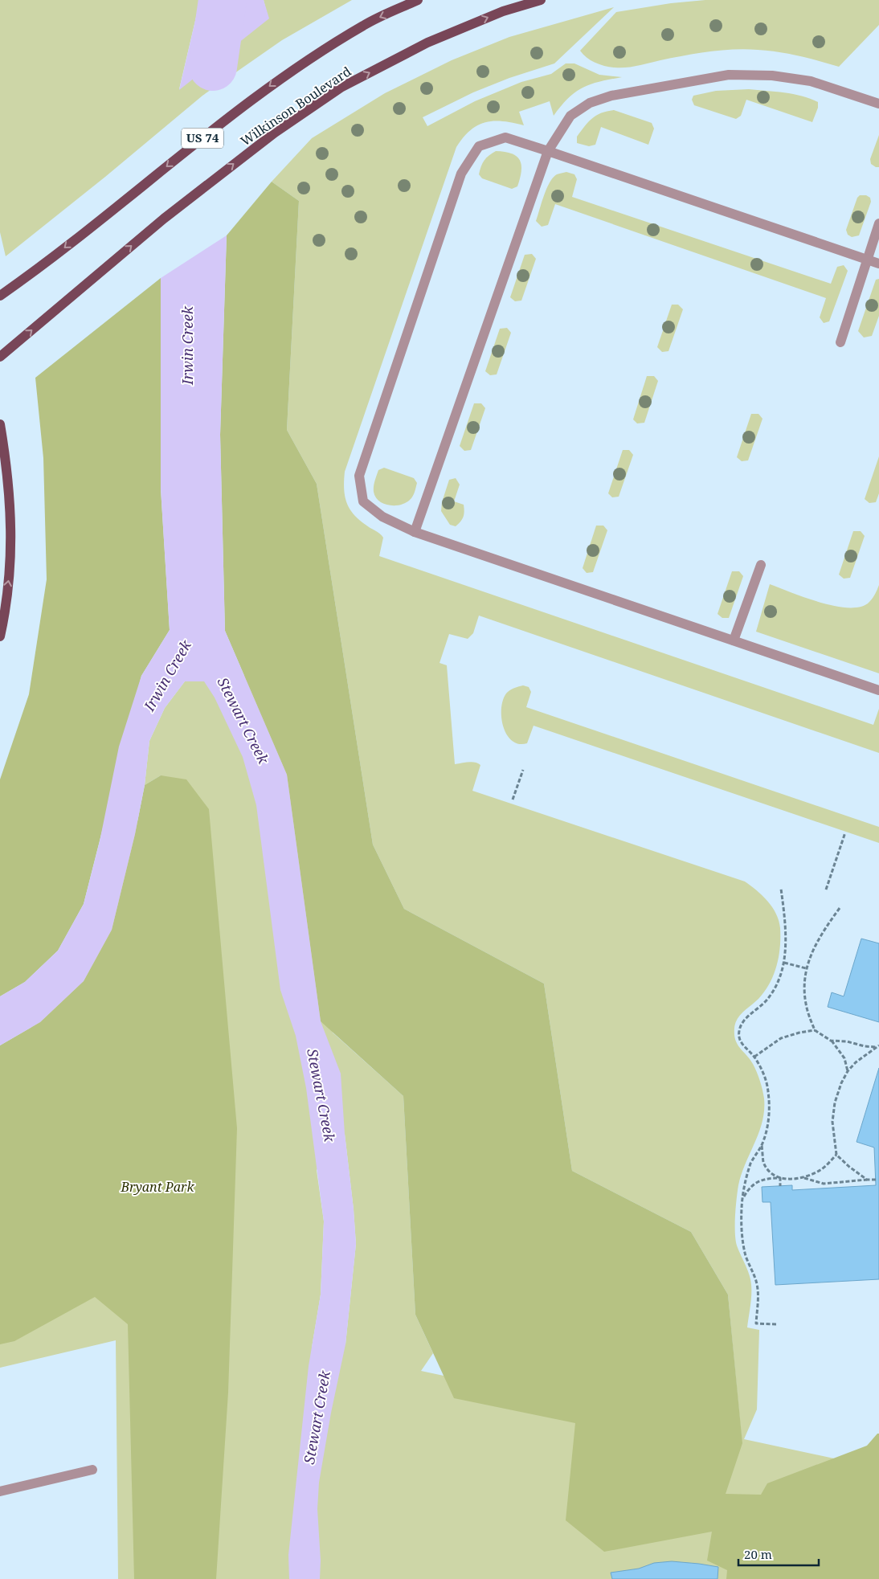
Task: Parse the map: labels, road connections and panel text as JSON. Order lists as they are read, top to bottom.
{
  "streets": {
    "main road": ["Wilkinson Boulevard", "US 74"]
  },
  "water": ["Irwin Creek", "Stewart Creek"],
  "parks": ["Bryant Park"],
  "scale_bar": "20 m"
}
